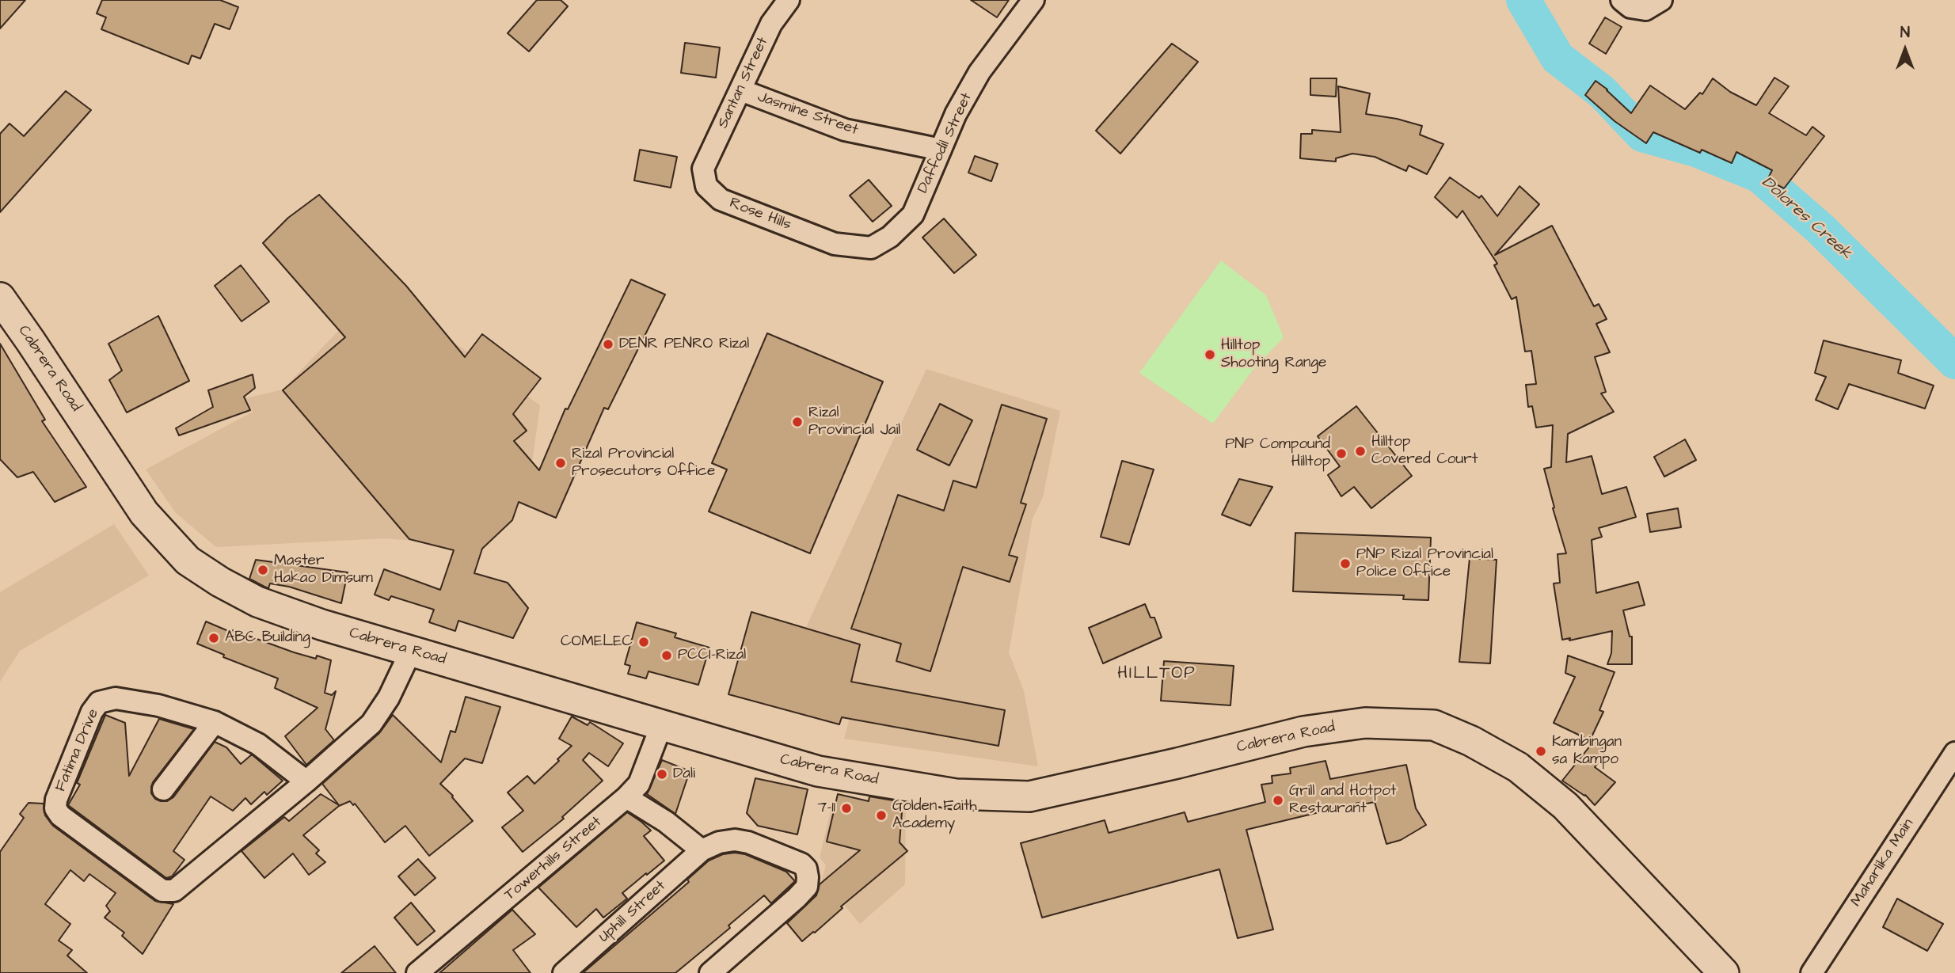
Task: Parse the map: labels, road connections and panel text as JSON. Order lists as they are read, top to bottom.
{
  "streets": {
    "main road": ["Cabrera Road"],
    "street": [
      "Santan Street",
      "Jasmine Street",
      "Daffodil Street",
      "Rose Hills",
      "Fatima Drive",
      "Towerhills Street",
      "Maharlika Main",
      "Uphill Street"
    ]
  },
  "crossings": [
    ["Santan Street", "Jasmine Street"],
    ["Santan Street", "Rose Hills"],
    ["Jasmine Street", "Daffodil Street"],
    ["Daffodil Street", "Rose Hills"],
    ["Cabrera Road", "Fatima Drive"],
    ["Cabrera Road", "Towerhills Street"]
  ],
  "districts": ["HILLTOP"],
  "water": ["Dolores Creek"],
  "places": [
    "DENR PENRO Rizal",
    "Hilltop Shooting Range",
    "Rizal Provincial Jail",
    "Hilltop Covered Court",
    "PNP Compound Hilltop",
    "Rizal Provincial Prosecutors Office",
    "PNP Rizal Provincial Police Office",
    "Master Hakao Dimsum",
    "ABC Building",
    "COMELEC",
    "PCCI-Rizal",
    "Kambingan sa Kampo",
    "Dali",
    "Grill and Hotpot Restaurant",
    "7-11",
    "Golden Faith Academy"
  ],
  "north": "top"
}
